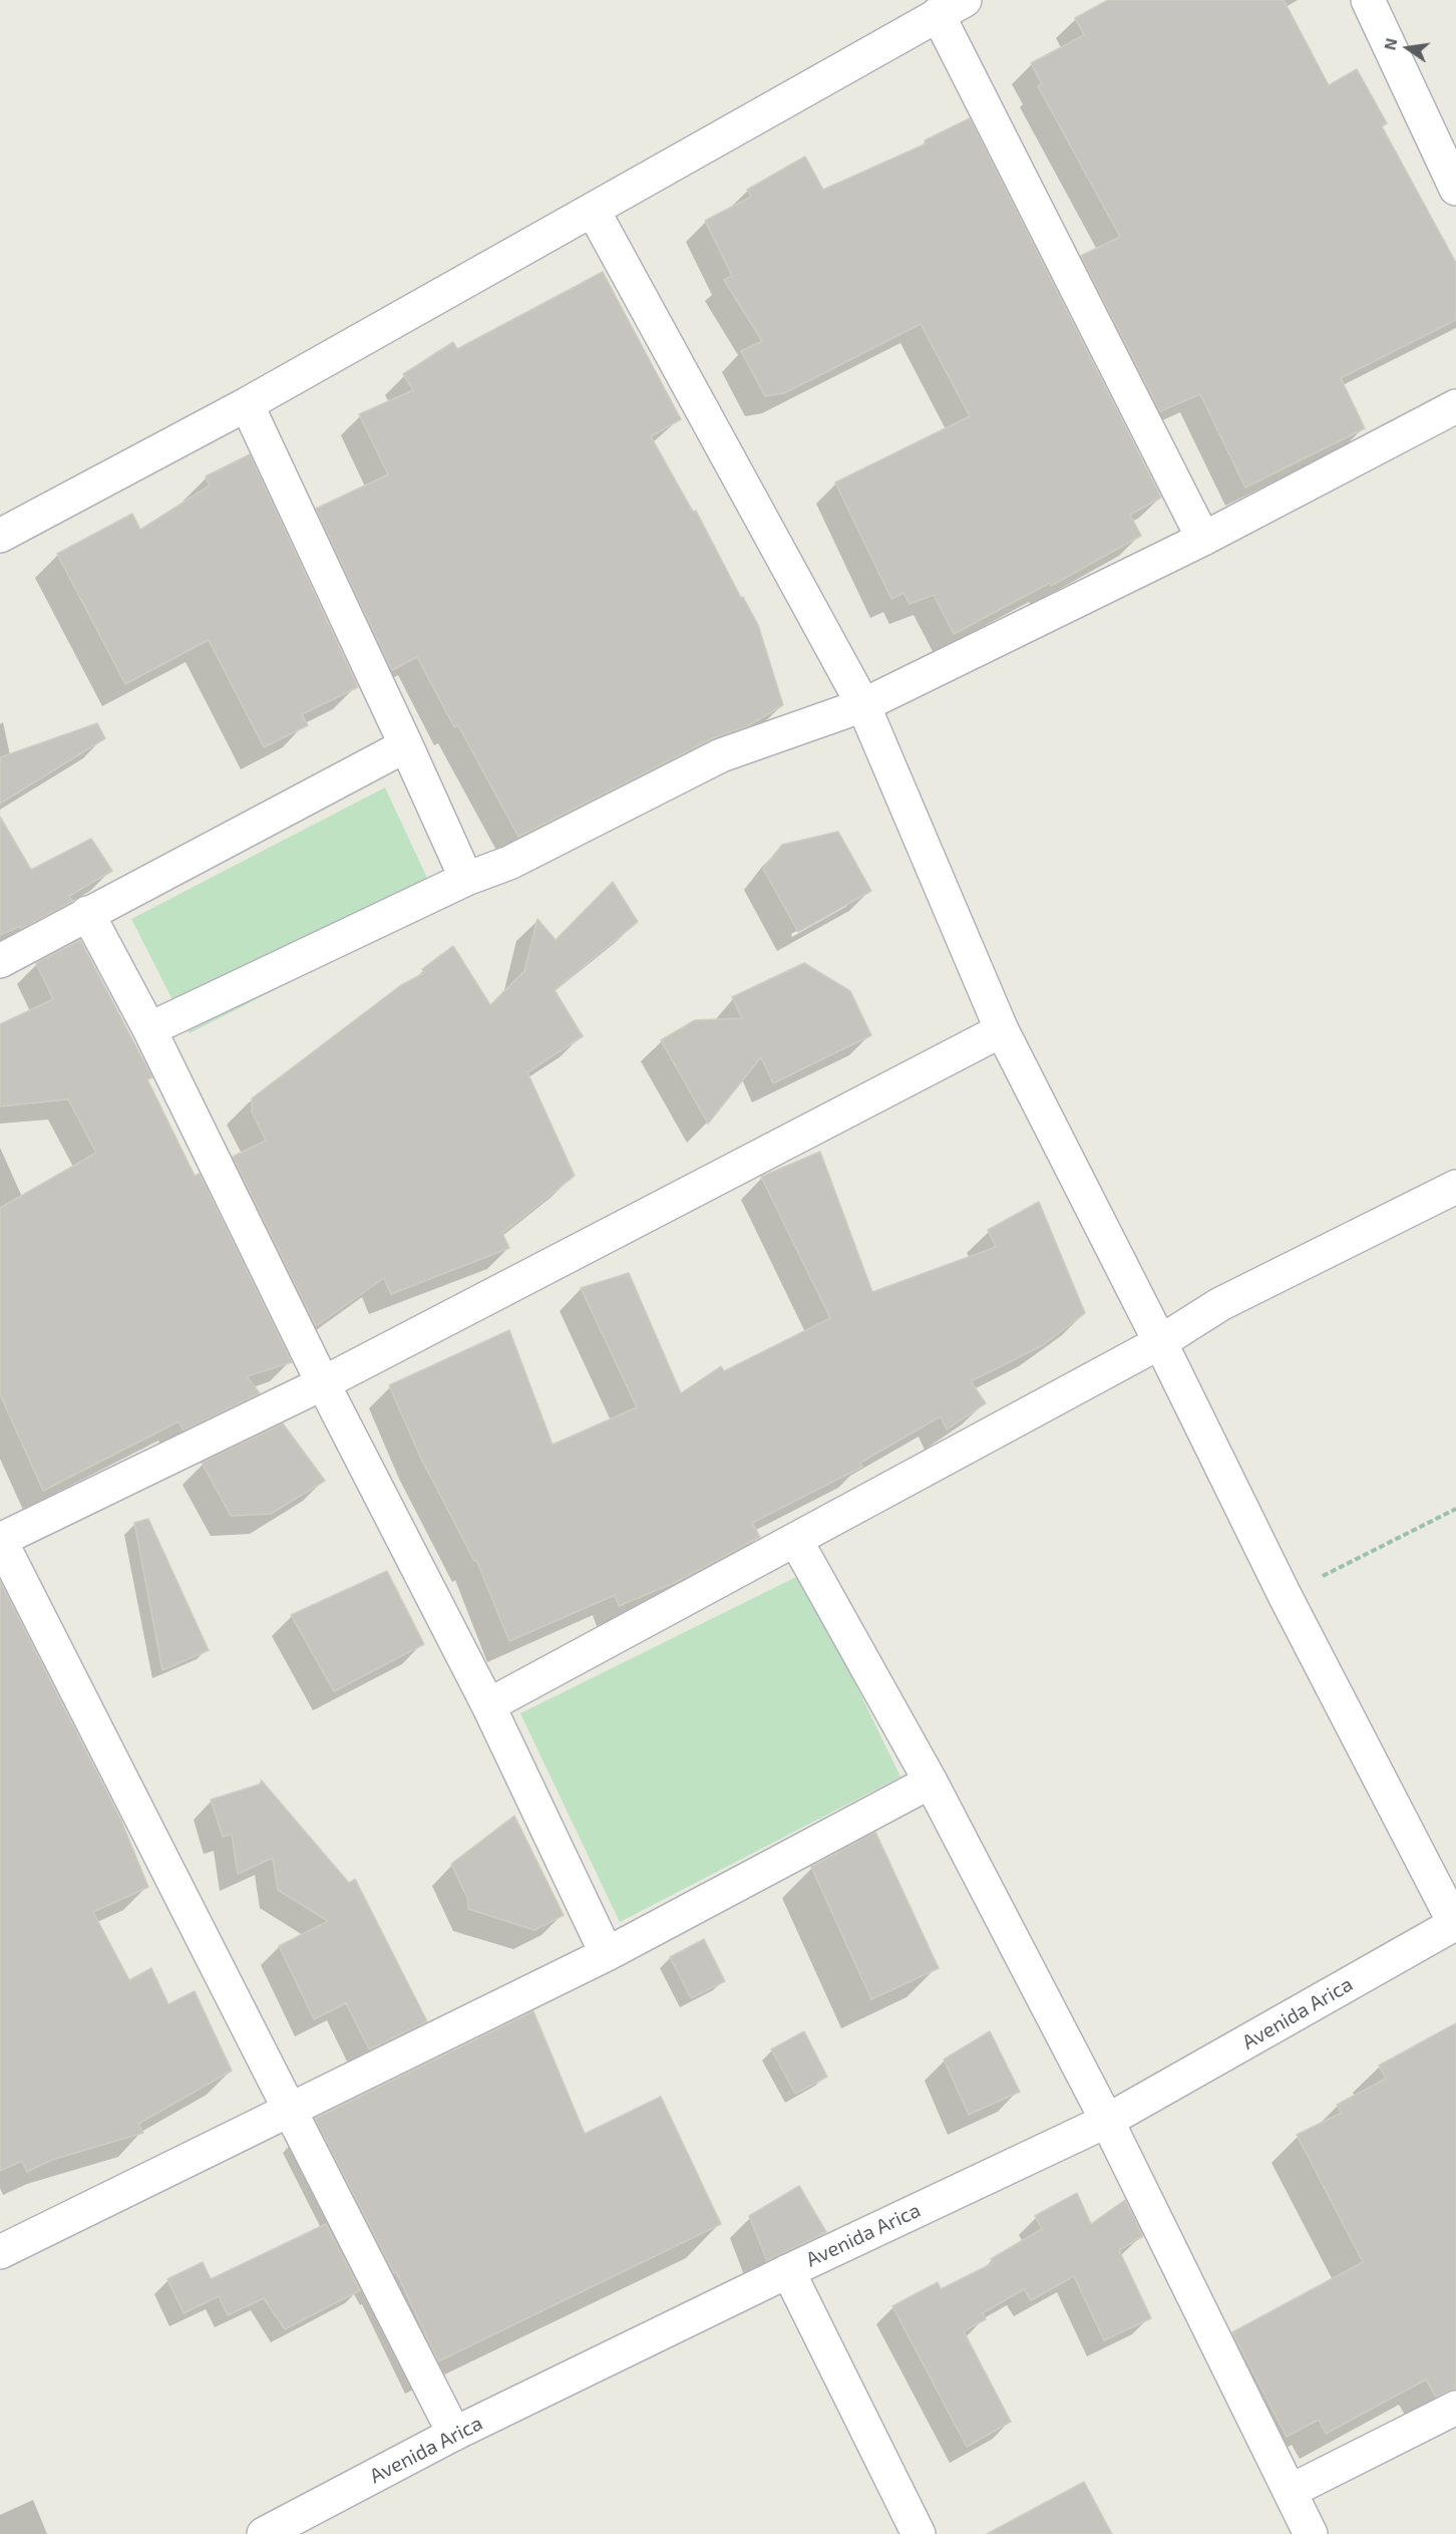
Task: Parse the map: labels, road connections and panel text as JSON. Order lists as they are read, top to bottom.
{
  "streets": {
    "street": ["Avenida Arica"]
  },
  "north": "left"
}
